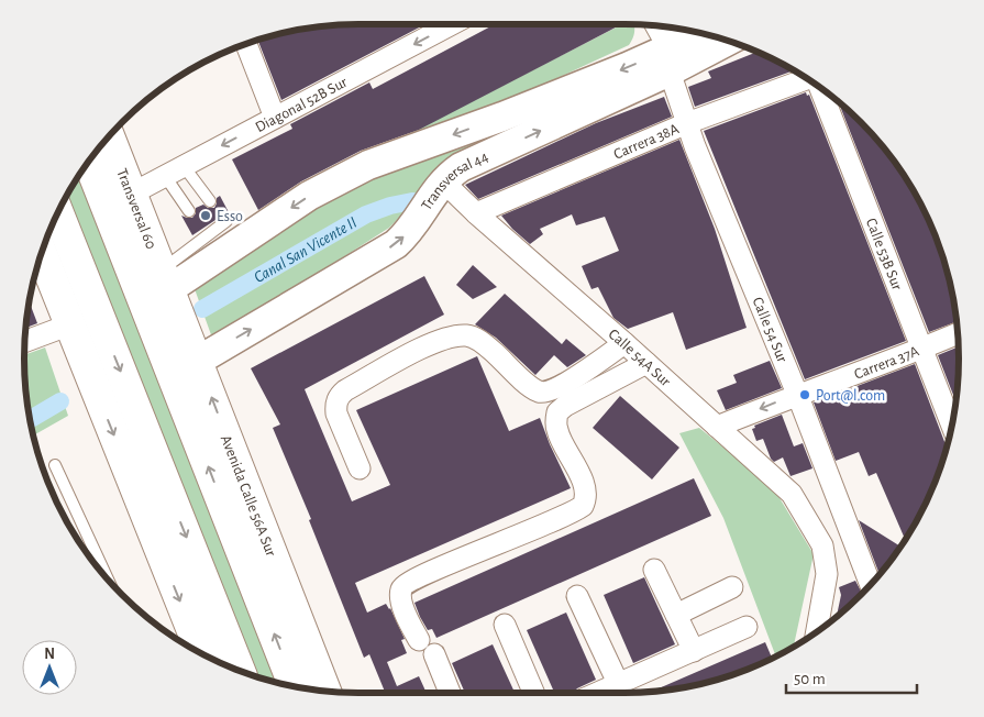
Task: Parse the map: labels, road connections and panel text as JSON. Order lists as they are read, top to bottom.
{
  "streets": {
    "highway": ["Transversal 60", "Avenida Calle 56A Sur"],
    "street": [
      "Diagonal 52B Sur",
      "Carrera 38A",
      "Transversal 44",
      "Calle 53B Sur",
      "Calle 54 Sur",
      "Calle 54A Sur",
      "Carrera 37A"
    ]
  },
  "crossings": [
    ["Diagonal 52B Sur", "Transversal 60"],
    ["Carrera 38A", "Calle 54 Sur"],
    ["Carrera 38A", "Calle 54A Sur"],
    ["Transversal 44", "Transversal 60"],
    ["Transversal 44", "Calle 54 Sur"],
    ["Transversal 44", "Calle 54A Sur"],
    ["Transversal 44", "Avenida Calle 56A Sur"],
    ["Transversal 60", "Avenida Calle 56A Sur"],
    ["Calle 53B Sur", "Carrera 37A"],
    ["Calle 54 Sur", "Carrera 37A"],
    ["Calle 54A Sur", "Carrera 37A"]
  ],
  "one_way": ["Diagonal 52B Sur"],
  "water": ["Canal San Vicente II"],
  "places": ["Esso", "Port@l.com"],
  "scale_bar": "50 m",
  "north": "top"
}
